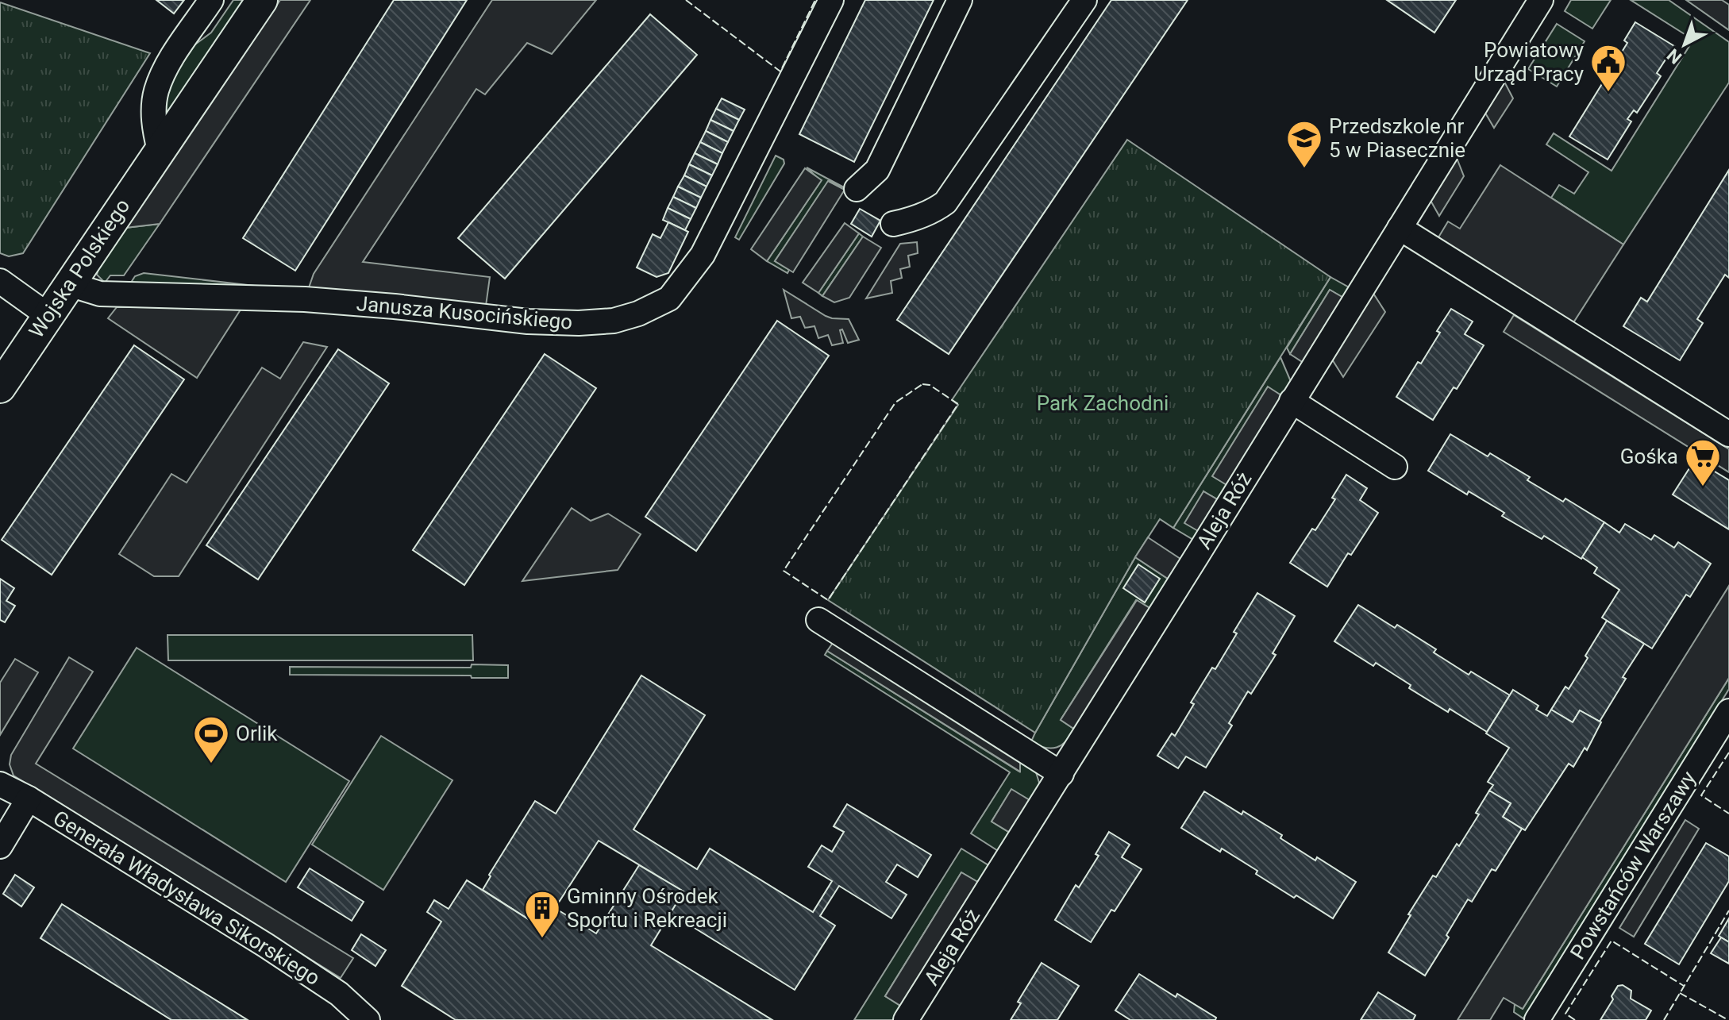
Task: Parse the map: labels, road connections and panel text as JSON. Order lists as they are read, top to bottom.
{
  "streets": {
    "street": [
      "Wojska Polskiego",
      "Janusza Kusocińskiego",
      "Aleja Róż",
      "Powstańców Warszawy",
      "Generała Władysława Sikorskiego"
    ]
  },
  "crossings": [
    ["Wojska Polskiego", "Janusza Kusocińskiego"]
  ],
  "parks": ["Park Zachodni"],
  "places": {
    "public building": ["Powiatowy Urząd Pracy"],
    "school or university": ["Przedszkole nr 5 w Piasecznie"],
    "supermarket": ["Gośka"],
    "sports": ["Orlik"],
    "building": ["Gminny Ośrodek Sportu i Rekreacji"]
  },
  "north": "bottom left"
}
